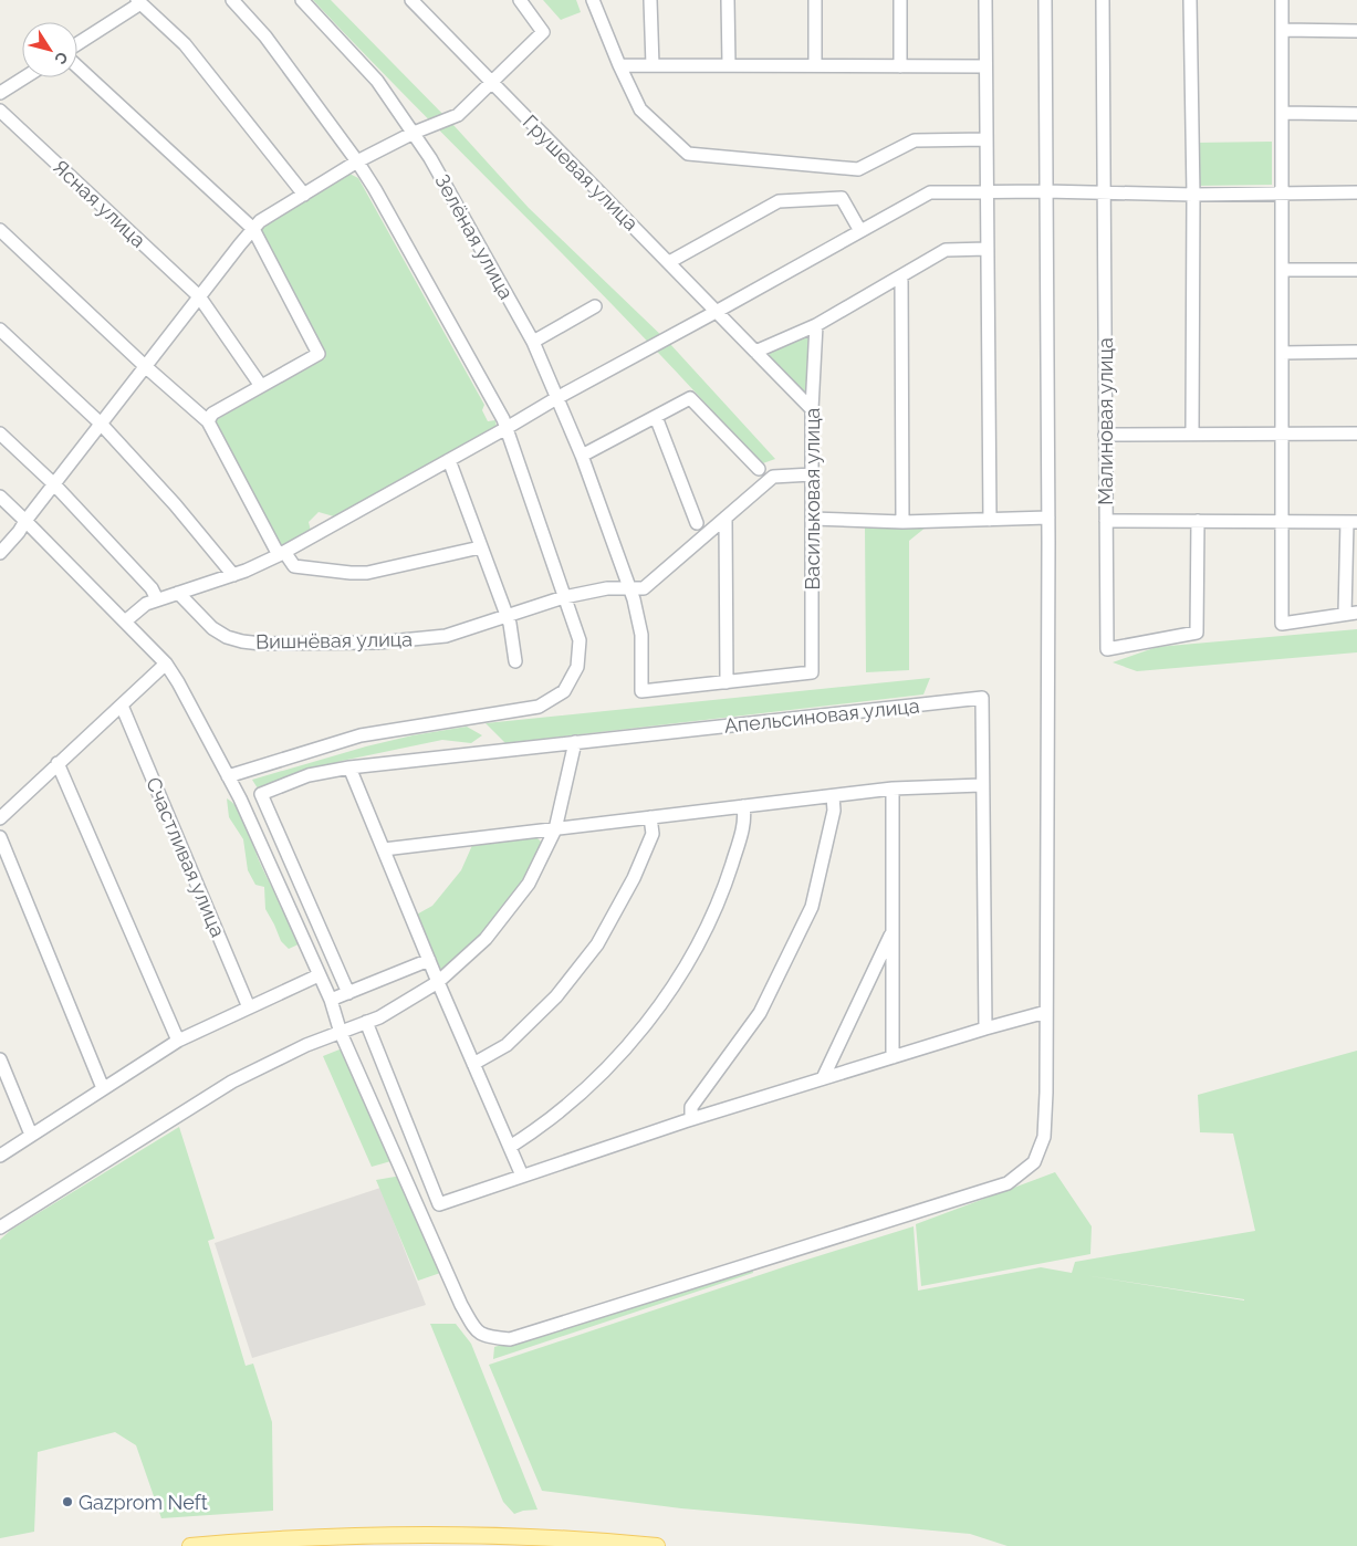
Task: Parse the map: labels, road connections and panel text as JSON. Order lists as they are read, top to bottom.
{
  "streets": {
    "street": [
      "Грушевая улица",
      "Ясная улица",
      "Зелёная улица",
      "Малиновая улица",
      "Васильковая улица",
      "Вишнёвая улица",
      "Апельсиновая улица",
      "Счастливая улица"
    ]
  },
  "crossings": [
    ["Грушевая улица", "Васильковая улица"],
    ["Зелёная улица", "Вишнёвая улица"]
  ],
  "places": ["Gazprom Neft"],
  "north": "bottom right"
}
